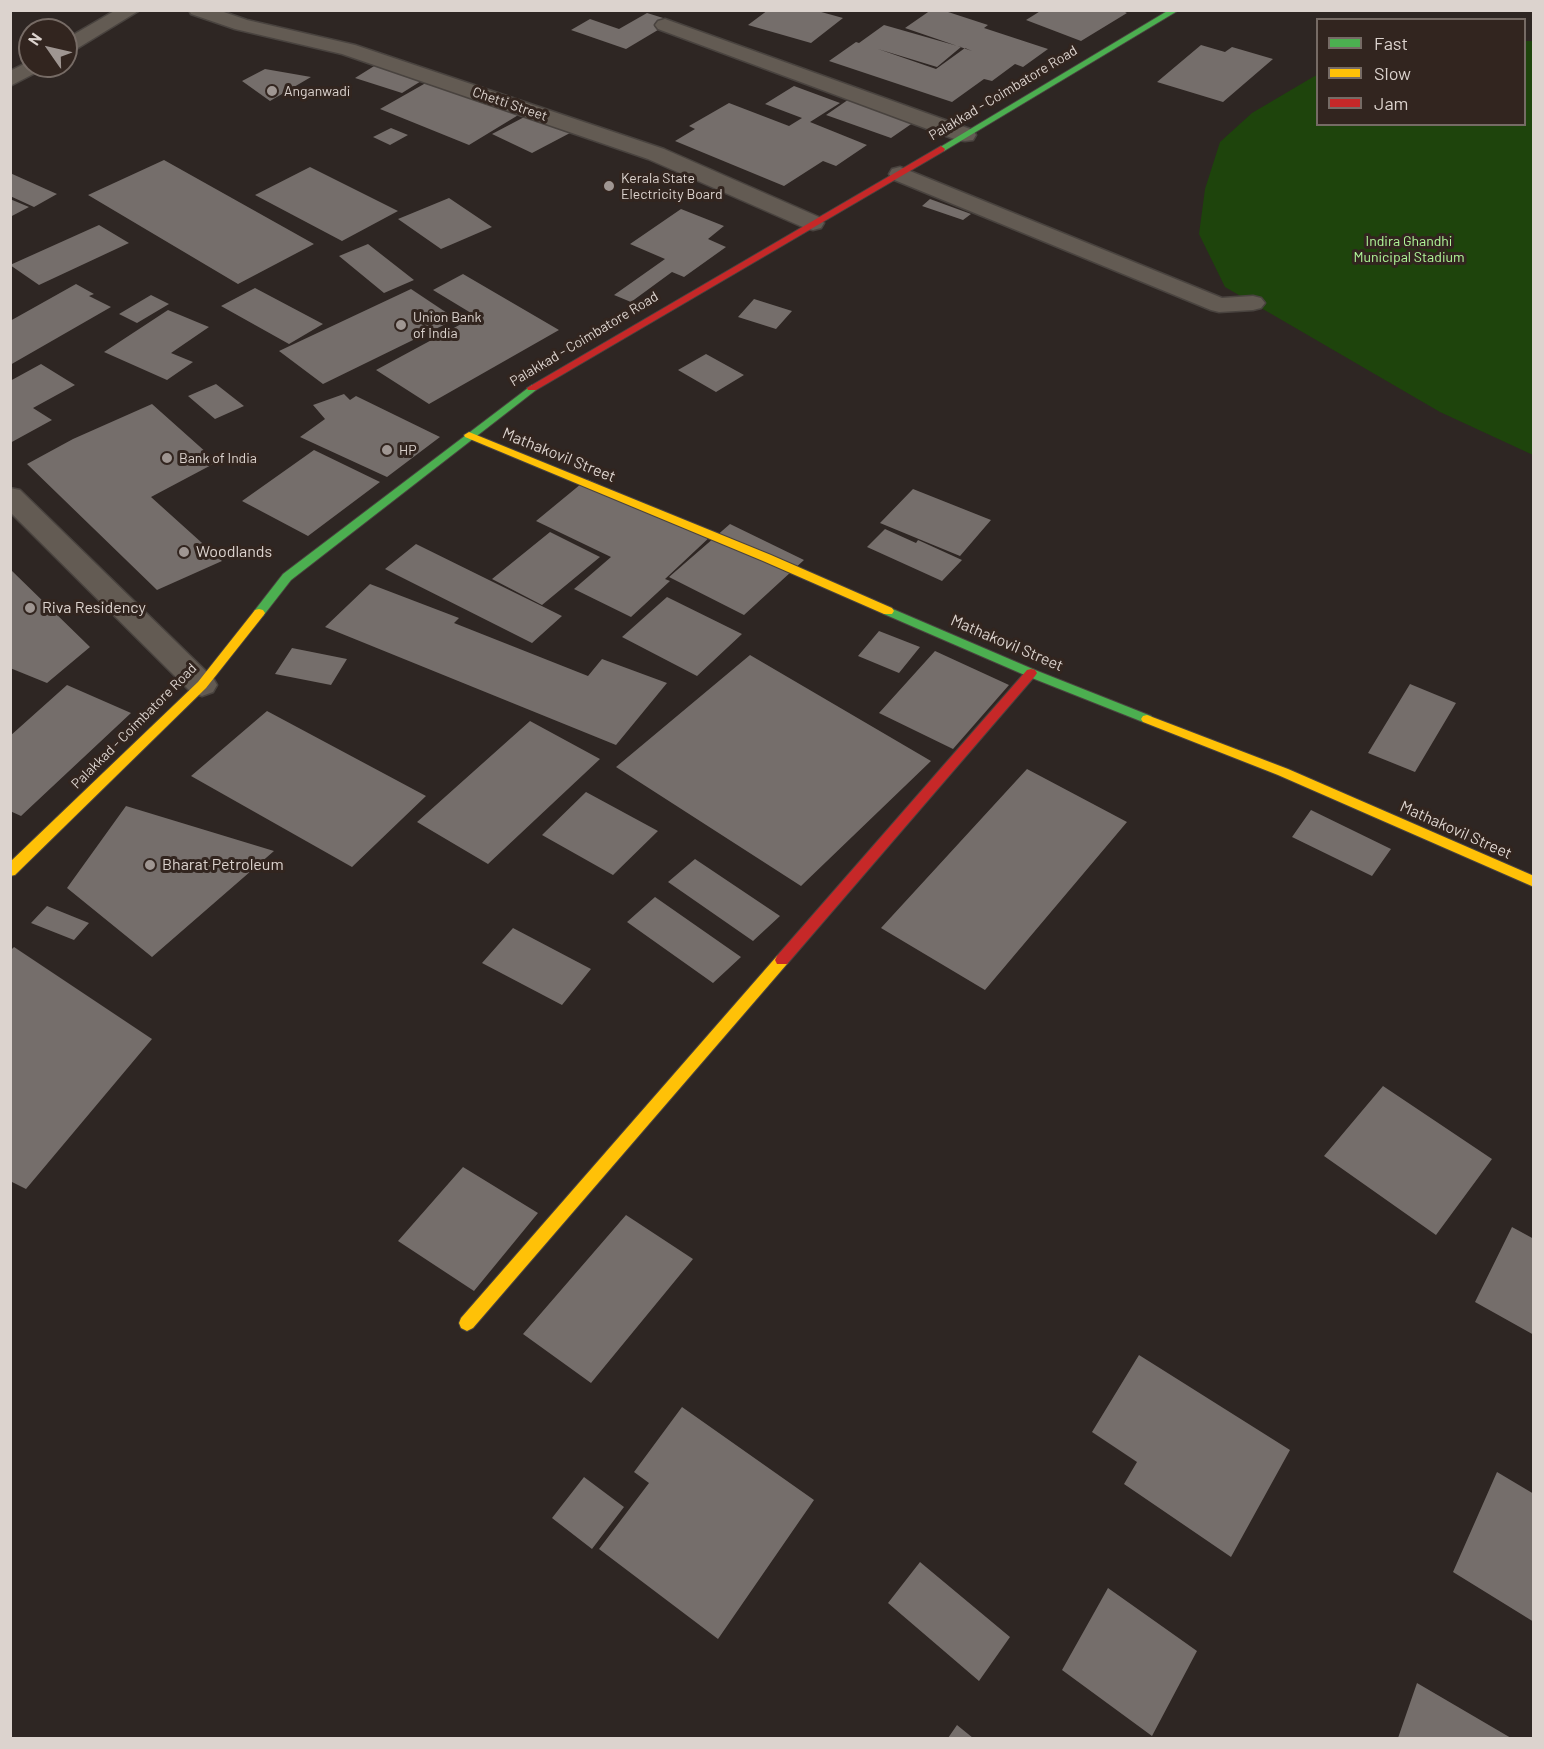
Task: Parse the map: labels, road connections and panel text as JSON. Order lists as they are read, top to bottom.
{
  "streets": {
    "main road": ["Palakkad - Coimbatore Road", "Mathakovil Street"],
    "street": ["Chetti Street"]
  },
  "crossings": [
    ["Palakkad - Coimbatore Road", "Chetti Street"],
    ["Palakkad - Coimbatore Road", "Mathakovil Street"]
  ],
  "parks": ["Indira Ghandhi Municipal Stadium"],
  "places": [
    "Anganwadi",
    "Kerala State Electricity Board",
    "Union Bank of India",
    "HP",
    "Bank of India",
    "Woodlands",
    "Riva Residency",
    "Bharat Petroleum"
  ],
  "legend": ["Fast", "Slow", "Jam"],
  "north": "top left"
}
